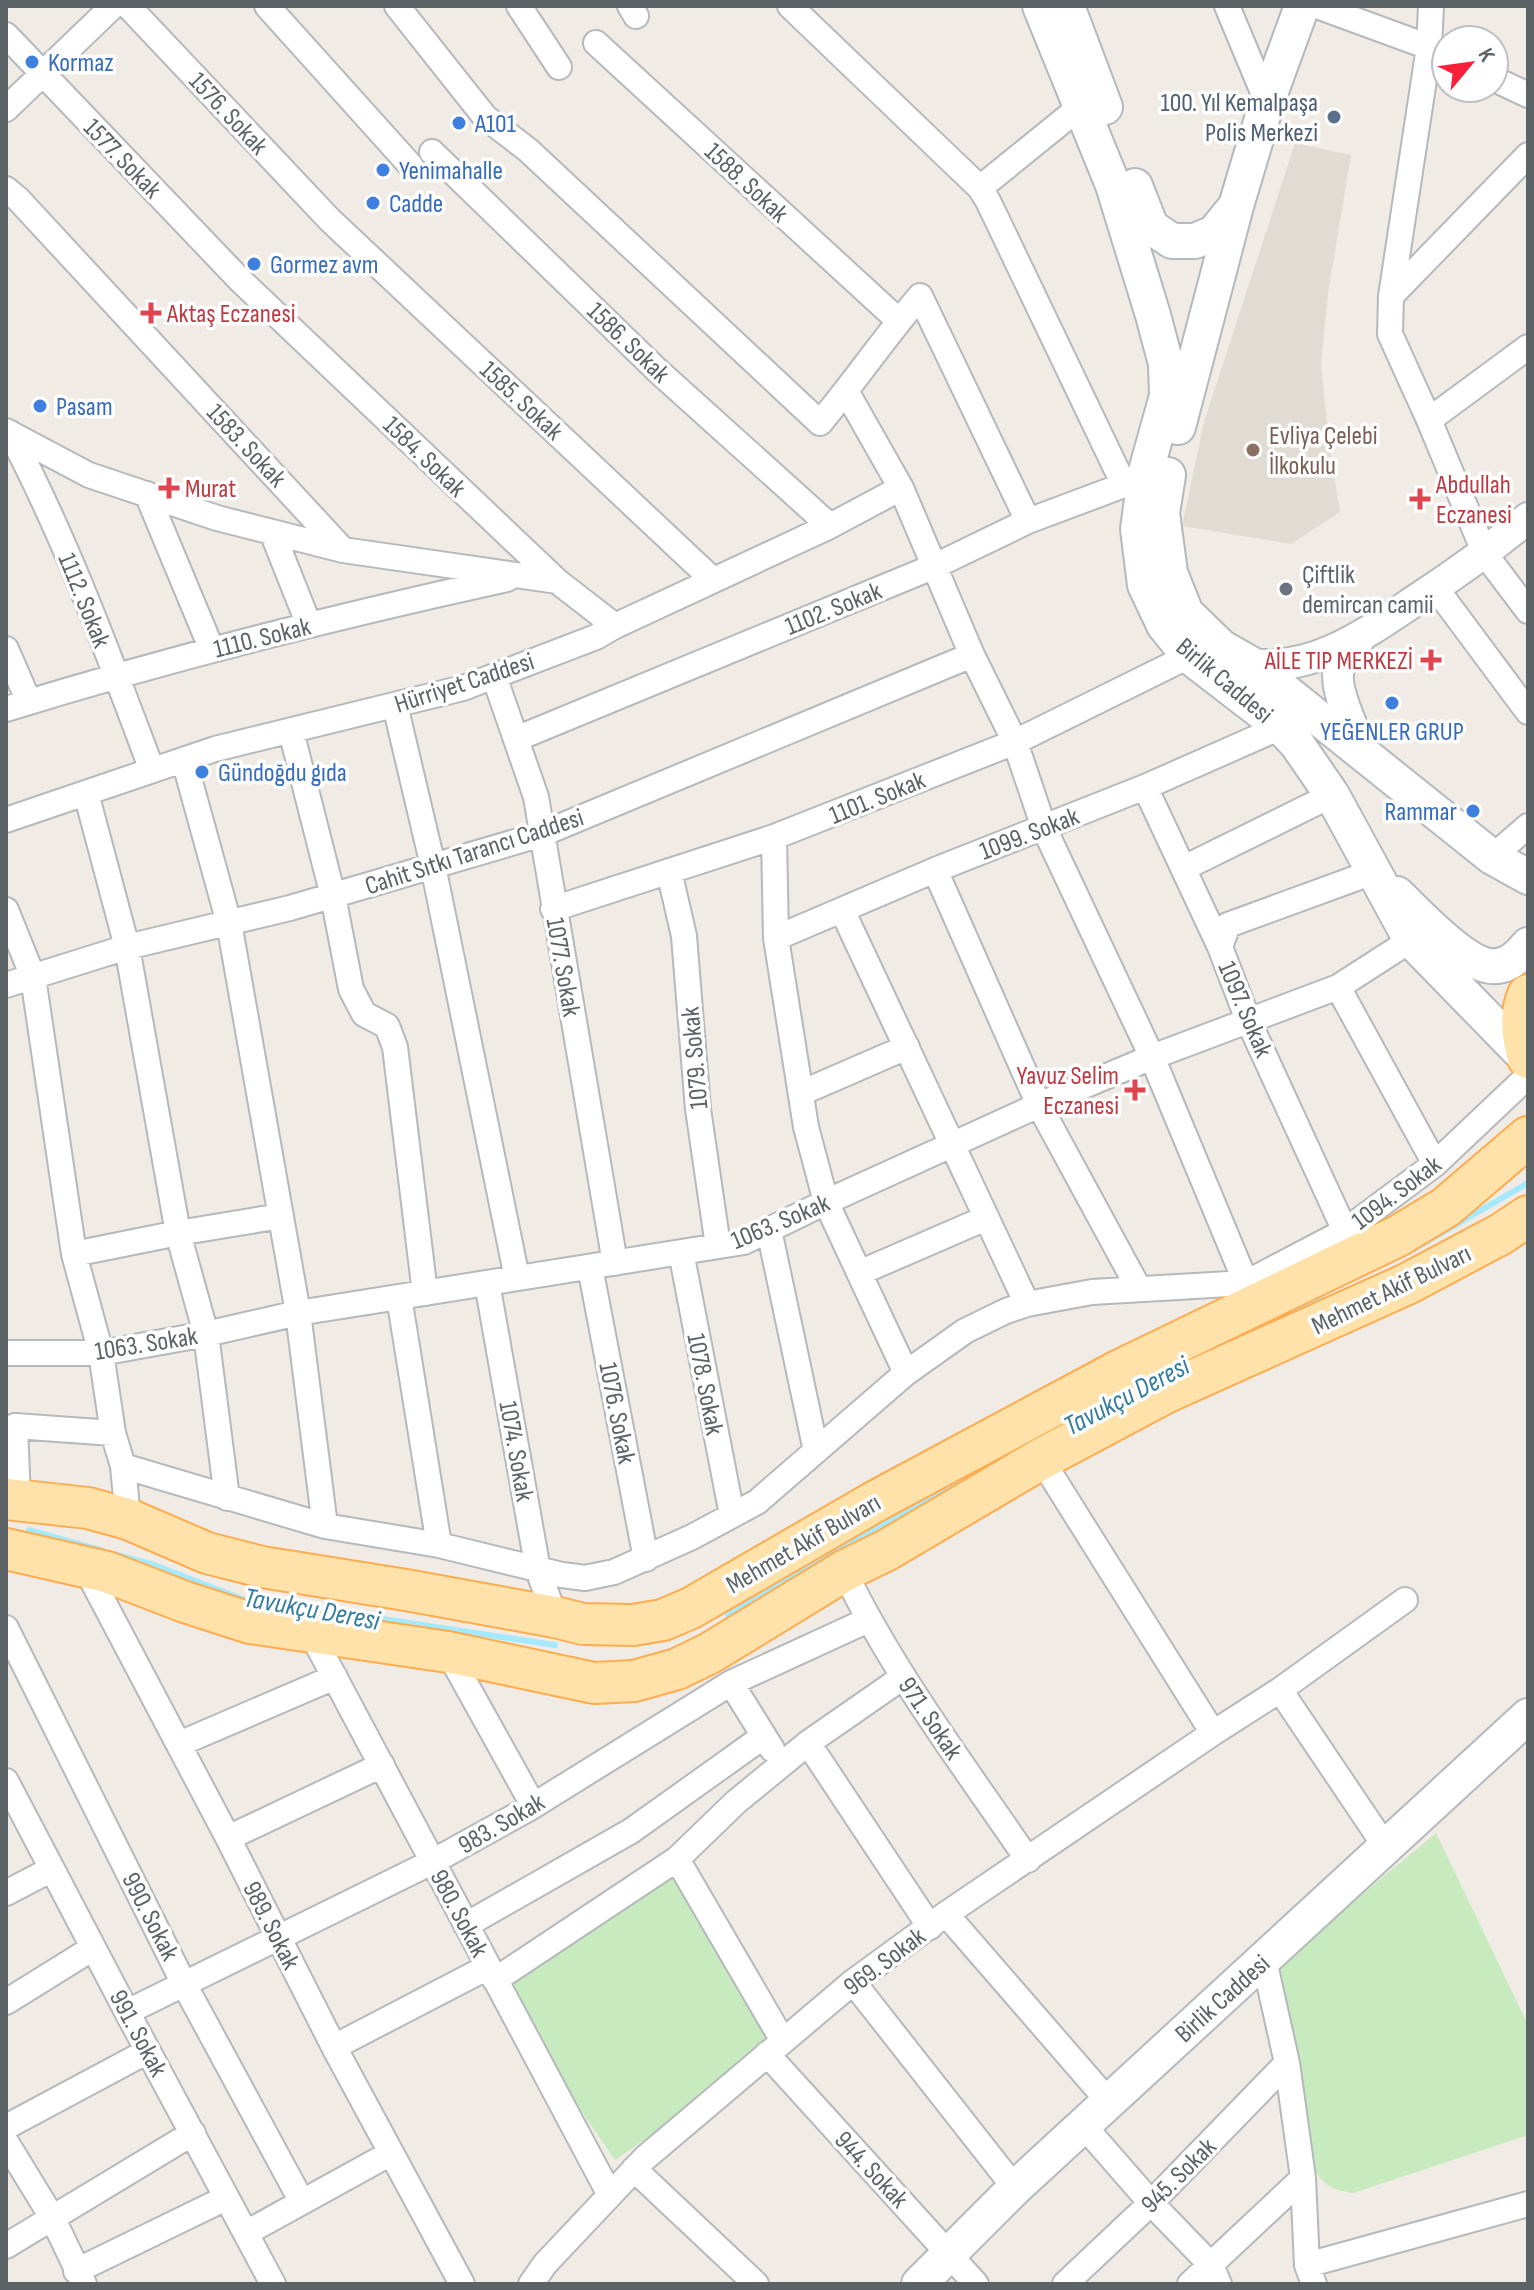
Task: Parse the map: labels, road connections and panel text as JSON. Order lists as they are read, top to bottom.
{
  "streets": {
    "main road": ["Birlik Caddesi", "Mehmet Akif Bulvarı"],
    "street": [
      "1576. Sokak",
      "1577. Sokak",
      "1588. Sokak",
      "1586. Sokak",
      "1585. Sokak",
      "1583. Sokak",
      "1584. Sokak",
      "1112. Sokak",
      "1102. Sokak",
      "1110. Sokak",
      "Hürriyet Caddesi",
      "1101. Sokak",
      "1099. Sokak",
      "Cahit Sıtkı Tarancı Caddesi",
      "1077. Sokak",
      "1097. Sokak",
      "1079. Sokak",
      "1094. Sokak",
      "1063. Sokak",
      "1078. Sokak",
      "1076. Sokak",
      "1074. Sokak",
      "971. Sokak",
      "983. Sokak",
      "980. Sokak",
      "990. Sokak",
      "989. Sokak",
      "969. Sokak",
      "991. Sokak",
      "944. Sokak",
      "945. Sokak"
    ]
  },
  "crossings": [
    ["1576. Sokak", "1585. Sokak"],
    ["1577. Sokak", "1584. Sokak"],
    ["1586. Sokak", "Hürriyet Caddesi"],
    ["1585. Sokak", "Hürriyet Caddesi"],
    ["1584. Sokak", "Hürriyet Caddesi"],
    ["1112. Sokak", "1110. Sokak"],
    ["1112. Sokak", "Hürriyet Caddesi"],
    ["1102. Sokak", "Birlik Caddesi"],
    ["1102. Sokak", "1077. Sokak"],
    ["Birlik Caddesi", "1101. Sokak"],
    ["Birlik Caddesi", "1099. Sokak"],
    ["Birlik Caddesi", "1063. Sokak"],
    ["Birlik Caddesi", "944. Sokak"],
    ["Hürriyet Caddesi", "1077. Sokak"],
    ["1101. Sokak", "1077. Sokak"],
    ["1101. Sokak", "1079. Sokak"],
    ["1099. Sokak", "1097. Sokak"],
    ["Cahit Sıtkı Tarancı Caddesi", "1077. Sokak"],
    ["1077. Sokak", "1063. Sokak"],
    ["1097. Sokak", "1094. Sokak"],
    ["1097. Sokak", "1063. Sokak"],
    ["1079. Sokak", "1063. Sokak"],
    ["1063. Sokak", "1078. Sokak"],
    ["1063. Sokak", "1076. Sokak"],
    ["1063. Sokak", "1074. Sokak"],
    ["Mehmet Akif Bulvarı", "1074. Sokak"],
    ["Mehmet Akif Bulvarı", "971. Sokak"],
    ["Mehmet Akif Bulvarı", "980. Sokak"],
    ["Mehmet Akif Bulvarı", "989. Sokak"],
    ["971. Sokak", "983. Sokak"],
    ["971. Sokak", "969. Sokak"],
    ["983. Sokak", "980. Sokak"],
    ["983. Sokak", "990. Sokak"],
    ["983. Sokak", "989. Sokak"],
    ["983. Sokak", "991. Sokak"],
    ["980. Sokak", "969. Sokak"],
    ["969. Sokak", "944. Sokak"]
  ],
  "water": ["Tavukçu Deresi"],
  "places": {
    "other": [
      "Kormaz",
      "100. Yıl Kemalpaşa Polis Merkezi",
      "A101",
      "Yenimahalle",
      "Cadde",
      "Gormez avm",
      "Pasam",
      "Evliya Çelebi İlkokulu",
      "Çiftlik demircan camii",
      "YEĞENLER GRUP",
      "Gündoğdu gıda",
      "Rammar"
    ],
    "health": [
      "Aktaş Eczanesi",
      "Murat",
      "Abdullah Eczanesi",
      "AİLE TIP MERKEZİ",
      "Yavuz Selim Eczanesi"
    ]
  },
  "north": "top right"
}
